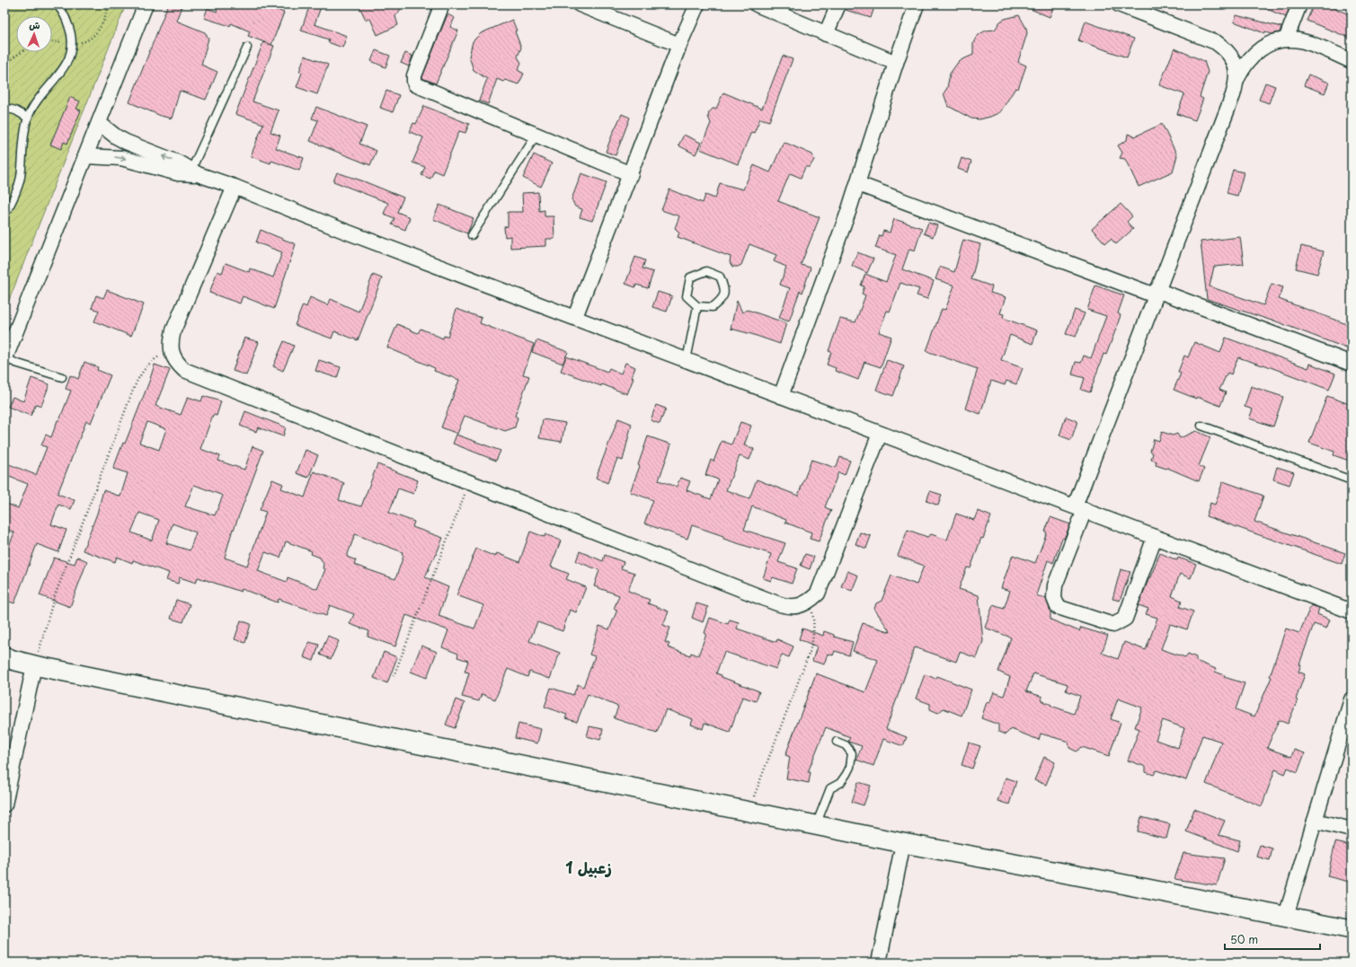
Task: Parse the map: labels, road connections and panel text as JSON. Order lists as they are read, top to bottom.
{
  "districts": ["زعبيل 1"],
  "scale_bar": "50 m",
  "north": "top"
}
